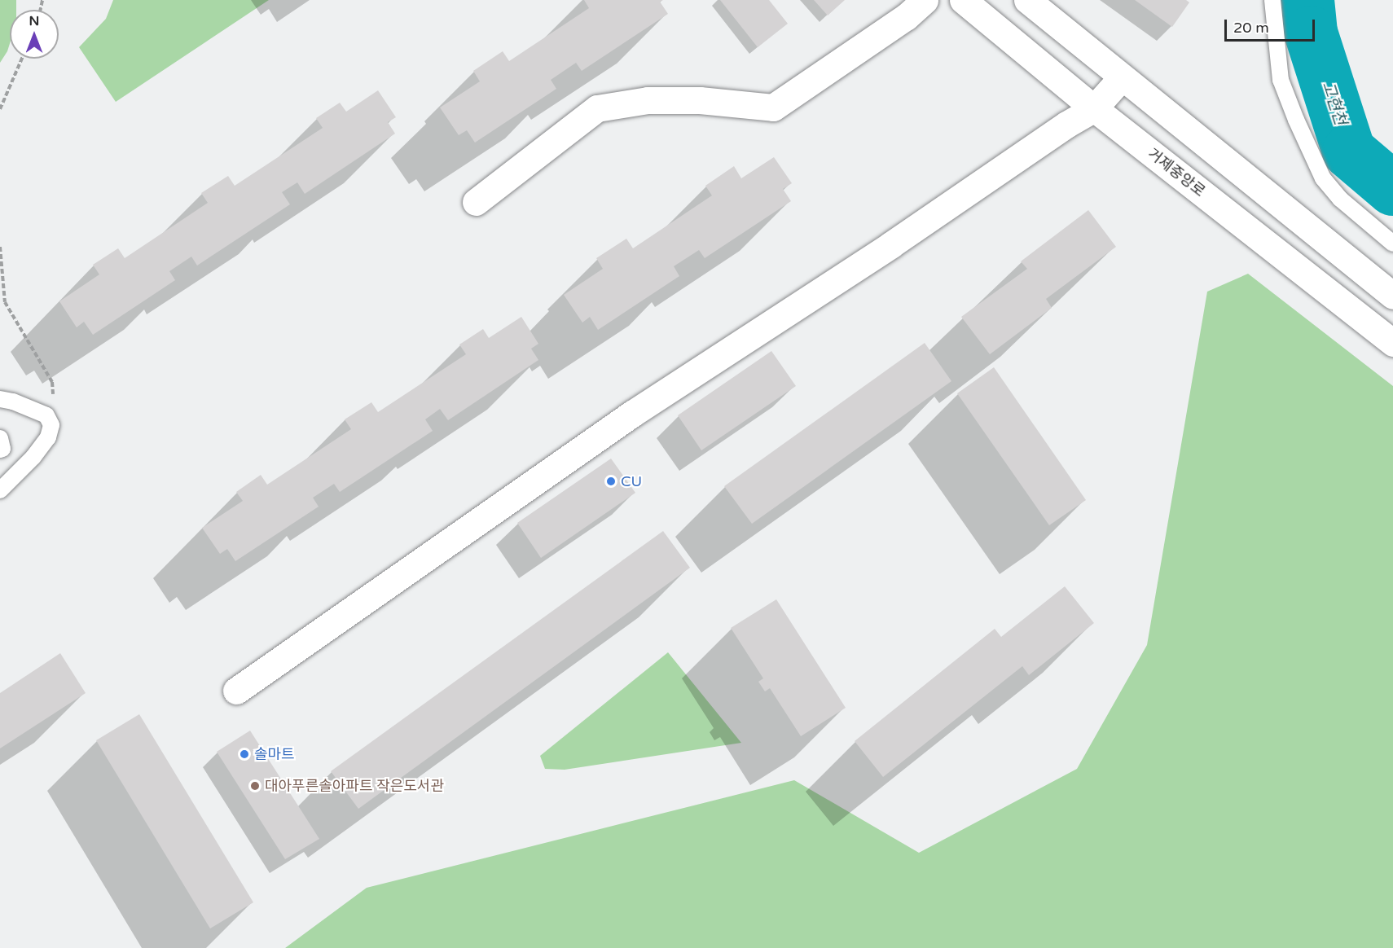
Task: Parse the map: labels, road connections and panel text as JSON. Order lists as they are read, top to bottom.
{
  "streets": {
    "street": ["거제중앙로"]
  },
  "water": ["고현천"],
  "places": ["CU", "솔마트", "대아푸른솔아파트 작은도서관"],
  "scale_bar": "20 m",
  "north": "top"
}
